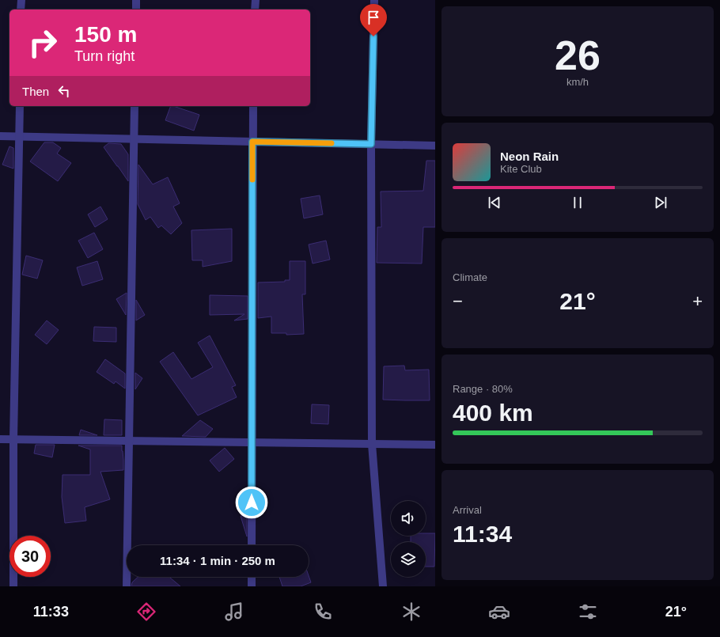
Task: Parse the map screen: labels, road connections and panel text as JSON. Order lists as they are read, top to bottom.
{
  "page": {
    "tile": [
      ["26", "km/h"],
      "Climate",
      ["Range · 80%", "400 km"],
      ["Arrival", "11:34"]
    ],
    "turn": ["150 m", "Turn right"],
    "then": "Then",
    "song": ["Neon Rain", "Kite Club"],
    "heat": ["−", "21°", "+"],
    "limit": "30",
    "trip": "11:34 · 1 min · 250 m",
    "tabs": ["11:33", "21°"]
  }
}
